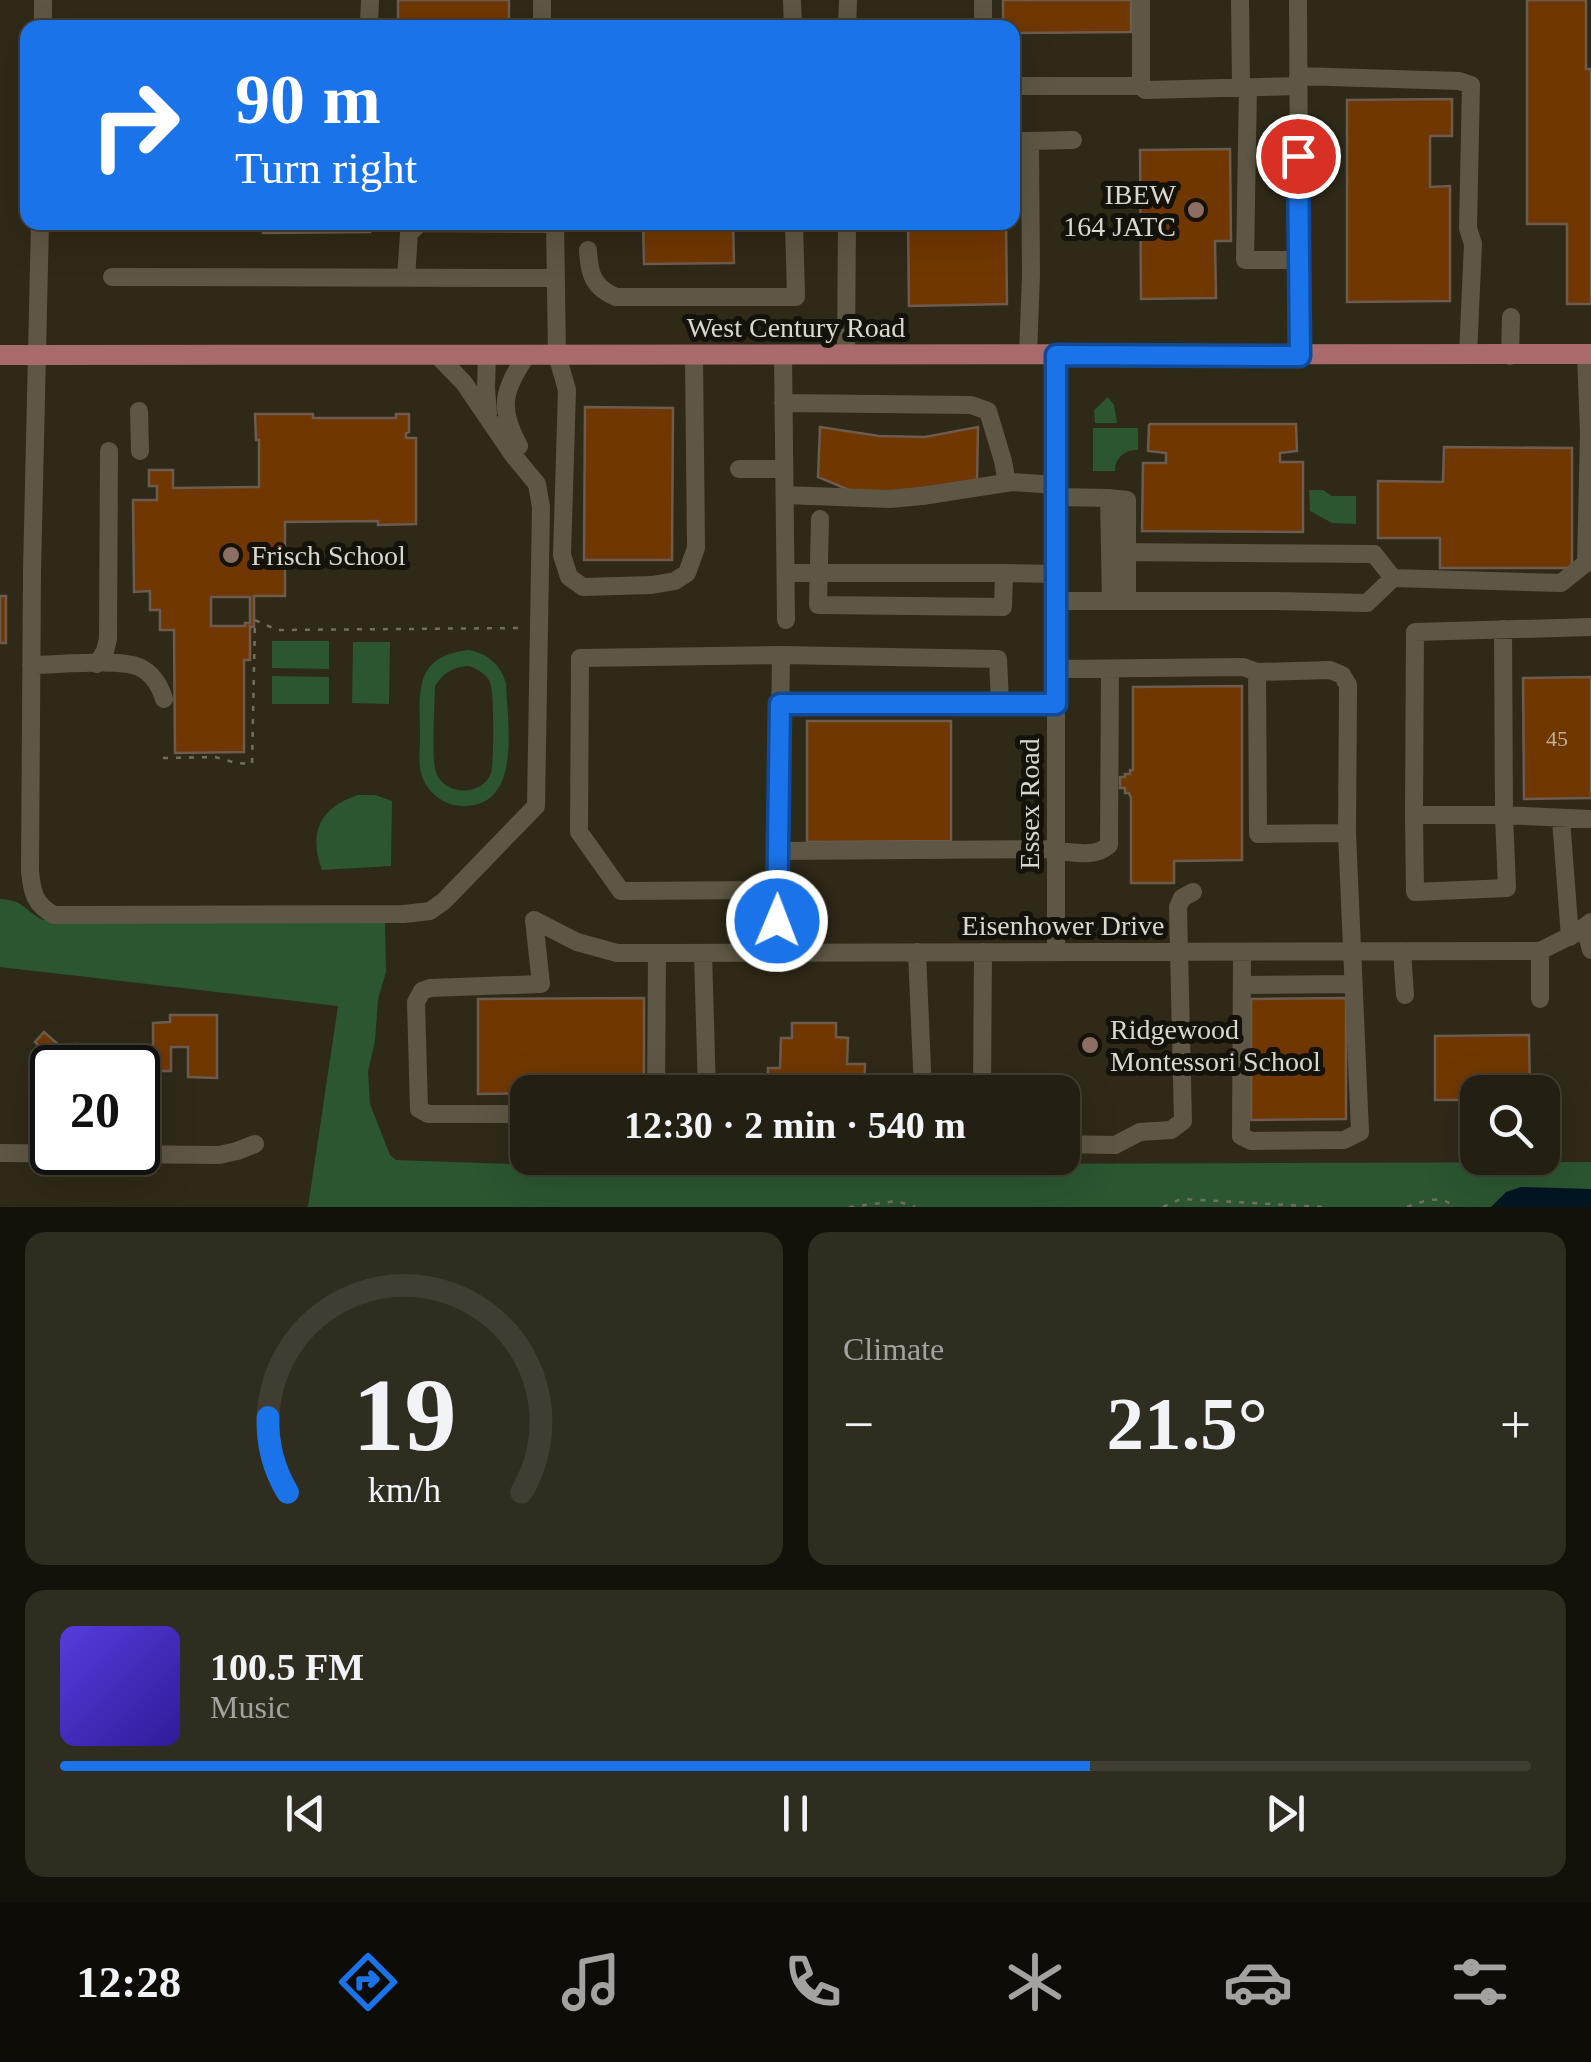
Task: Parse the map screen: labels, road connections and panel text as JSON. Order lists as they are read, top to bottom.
{
  "streets": {
    "main road": ["West Century Road"],
    "street": ["Essex Road", "Eisenhower Drive"]
  },
  "crossings": [
    ["West Century Road", "Essex Road"],
    ["Essex Road", "Eisenhower Drive"]
  ],
  "places": ["IBEW 164 JATC", "Frisch School", "Ridgewood Montessori School"],
  "house_numbers": ["45"],
  "page": {
    "turn": ["90 m", "Turn right"],
    "limit": "20",
    "trip": "12:30 · 2 min · 540 m",
    "tile": "Climate",
    "heat": ["−", "21.5°", "+"],
    "song": ["100.5 FM", "Music"],
    "tabs": "12:28",
    "gauge": ["19", "km/h"]
  }
}
